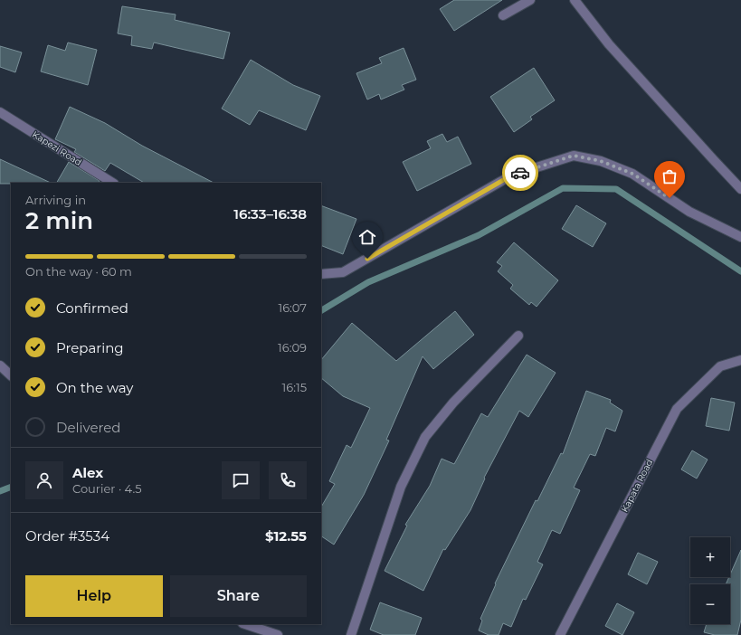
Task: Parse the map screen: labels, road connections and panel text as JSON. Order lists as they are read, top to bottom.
{
  "streets": {
    "street": ["Kapezi Road", "Kapata Road"]
  },
  "page": {
    "heading": ["2 min", "Arriving in", "16:33–16:38"],
    "panel": [
      "Alex",
      "Courier · 4.5",
      "Order #3534",
      "$12.55"
    ],
    "bar": "On the way · 60 m",
    "list": [
      ["Confirmed", "16:07"],
      ["Preparing", "16:09"],
      ["On the way", "16:15"],
      "Delivered"
    ],
    "map_buttons": ["+", "−"],
    "buttons": ["Help", "Share"]
  }
}
